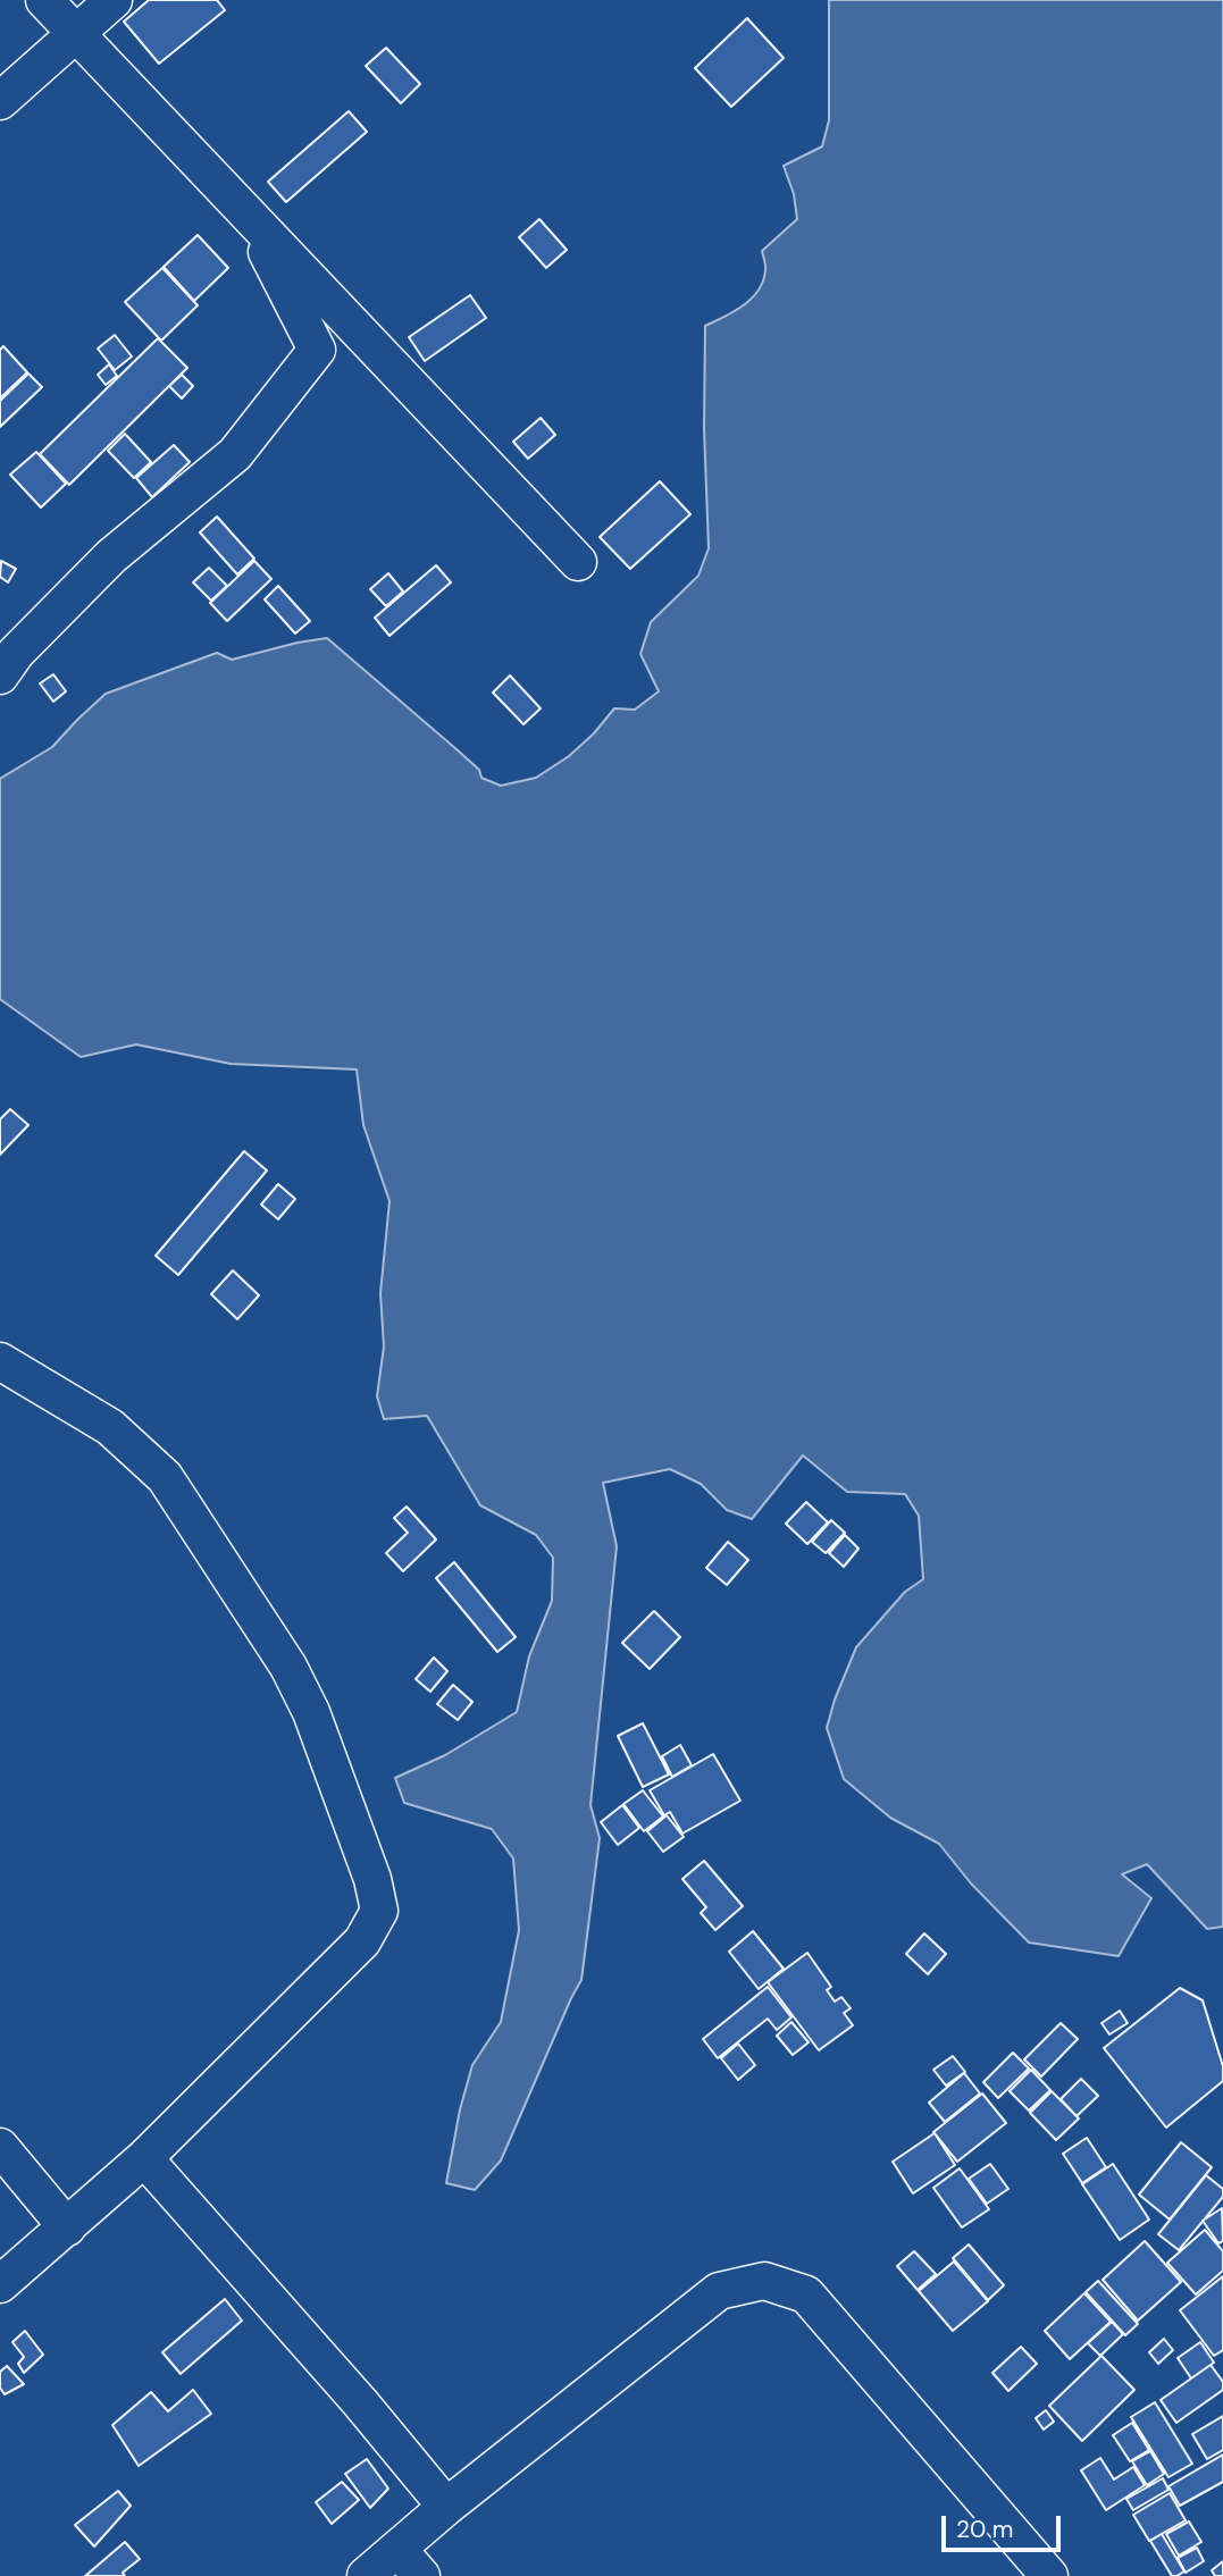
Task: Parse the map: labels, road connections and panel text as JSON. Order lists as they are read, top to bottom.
{
  "scale_bar": "20 m"
}
